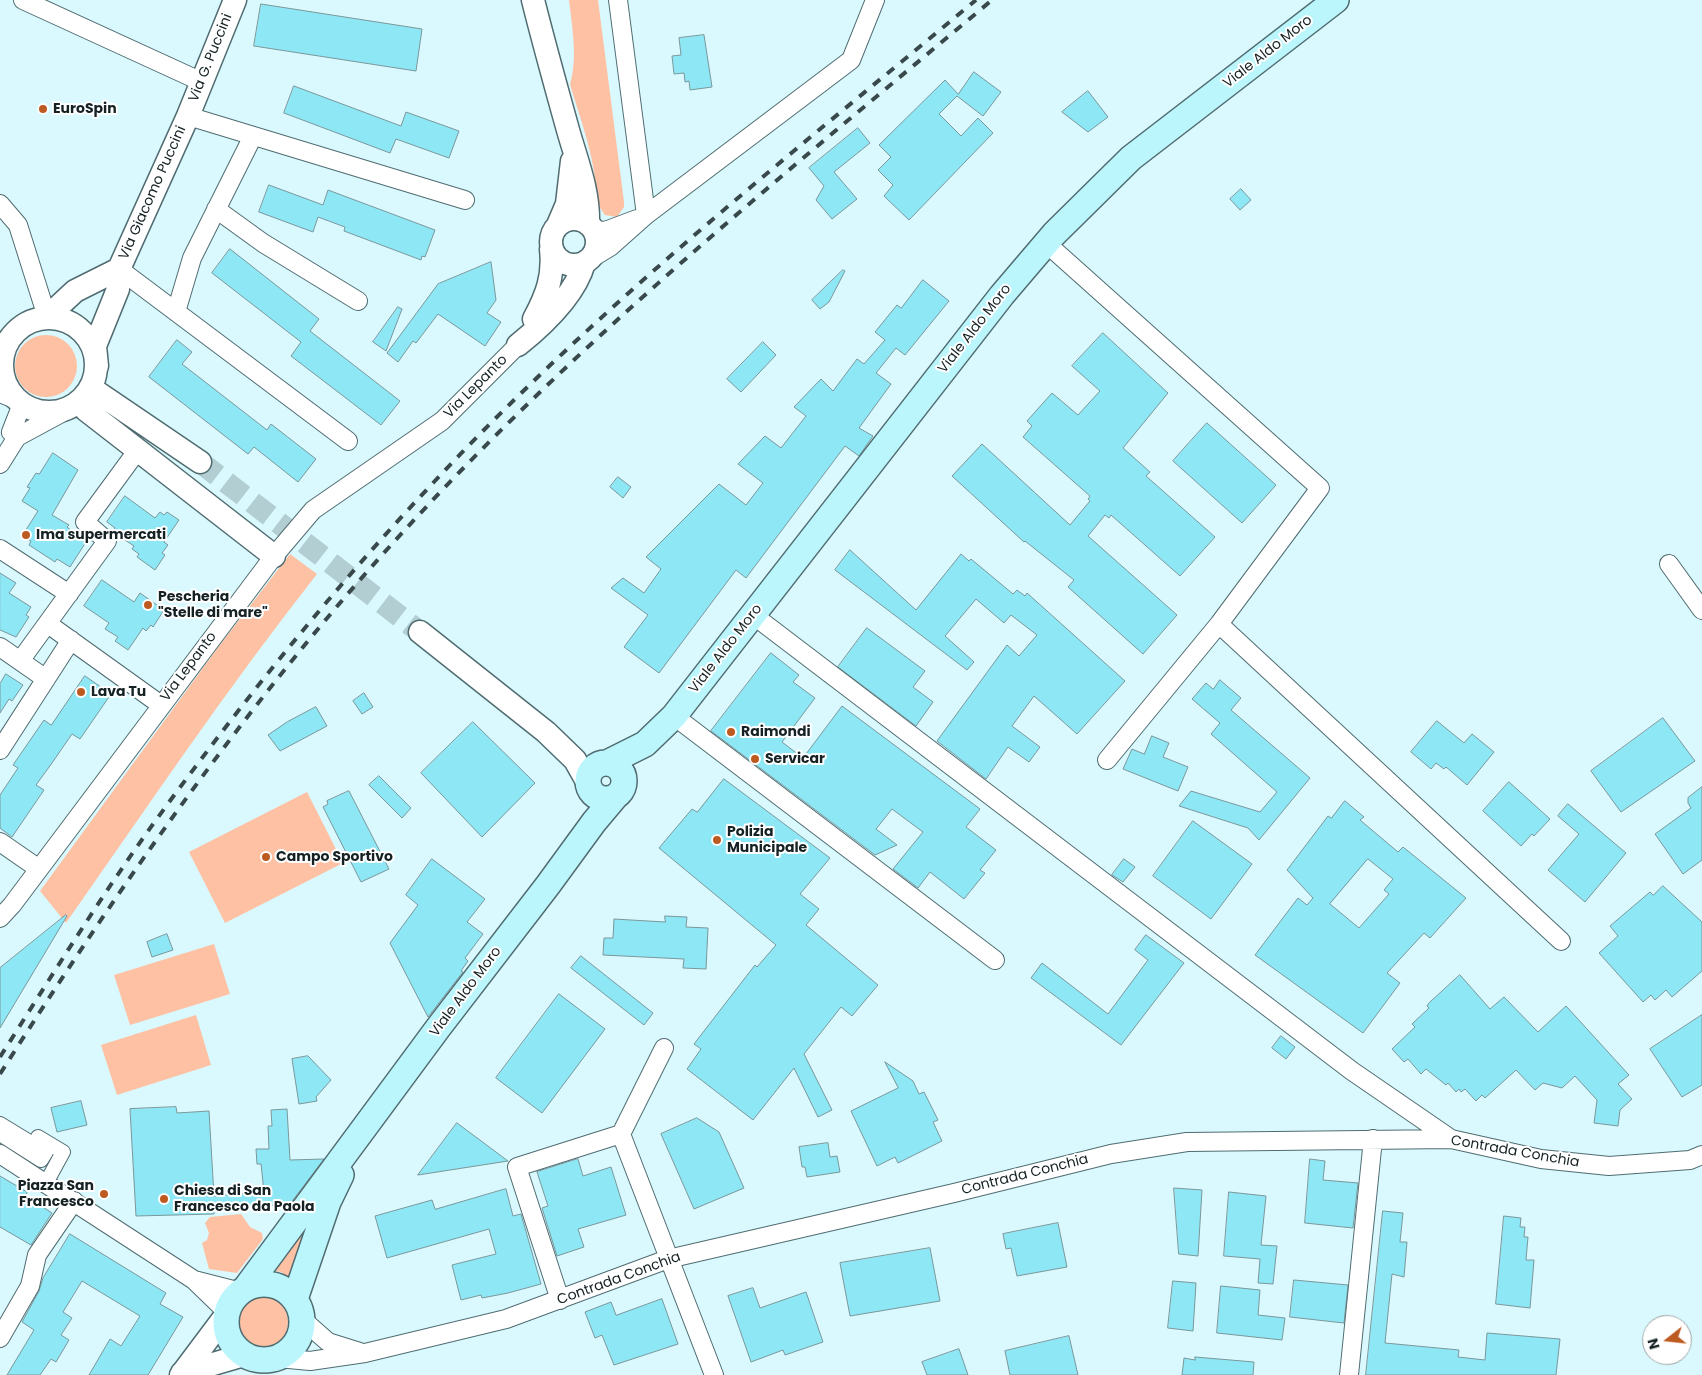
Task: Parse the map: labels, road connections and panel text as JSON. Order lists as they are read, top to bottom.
{
  "streets": {
    "main road": ["Viale Aldo Moro"],
    "street": [
      "Via G. Puccini",
      "Via Giacomo Puccini",
      "Via Lepanto",
      "Contrada Conchia"
    ]
  },
  "crossings": [
    ["Viale Aldo Moro", "Contrada Conchia"],
    ["Via G. Puccini", "Via Giacomo Puccini"]
  ],
  "places": [
    "EuroSpin",
    "Ima supermercati",
    "Pescheria \"Stelle di mare\"",
    "Lava Tu",
    "Raimondi",
    "Servicar",
    "Polizia Municipale",
    "Campo Sportivo",
    "Piazza San Francesco",
    "Chiesa di San Francesco da Paola"
  ],
  "north": "left"
}
